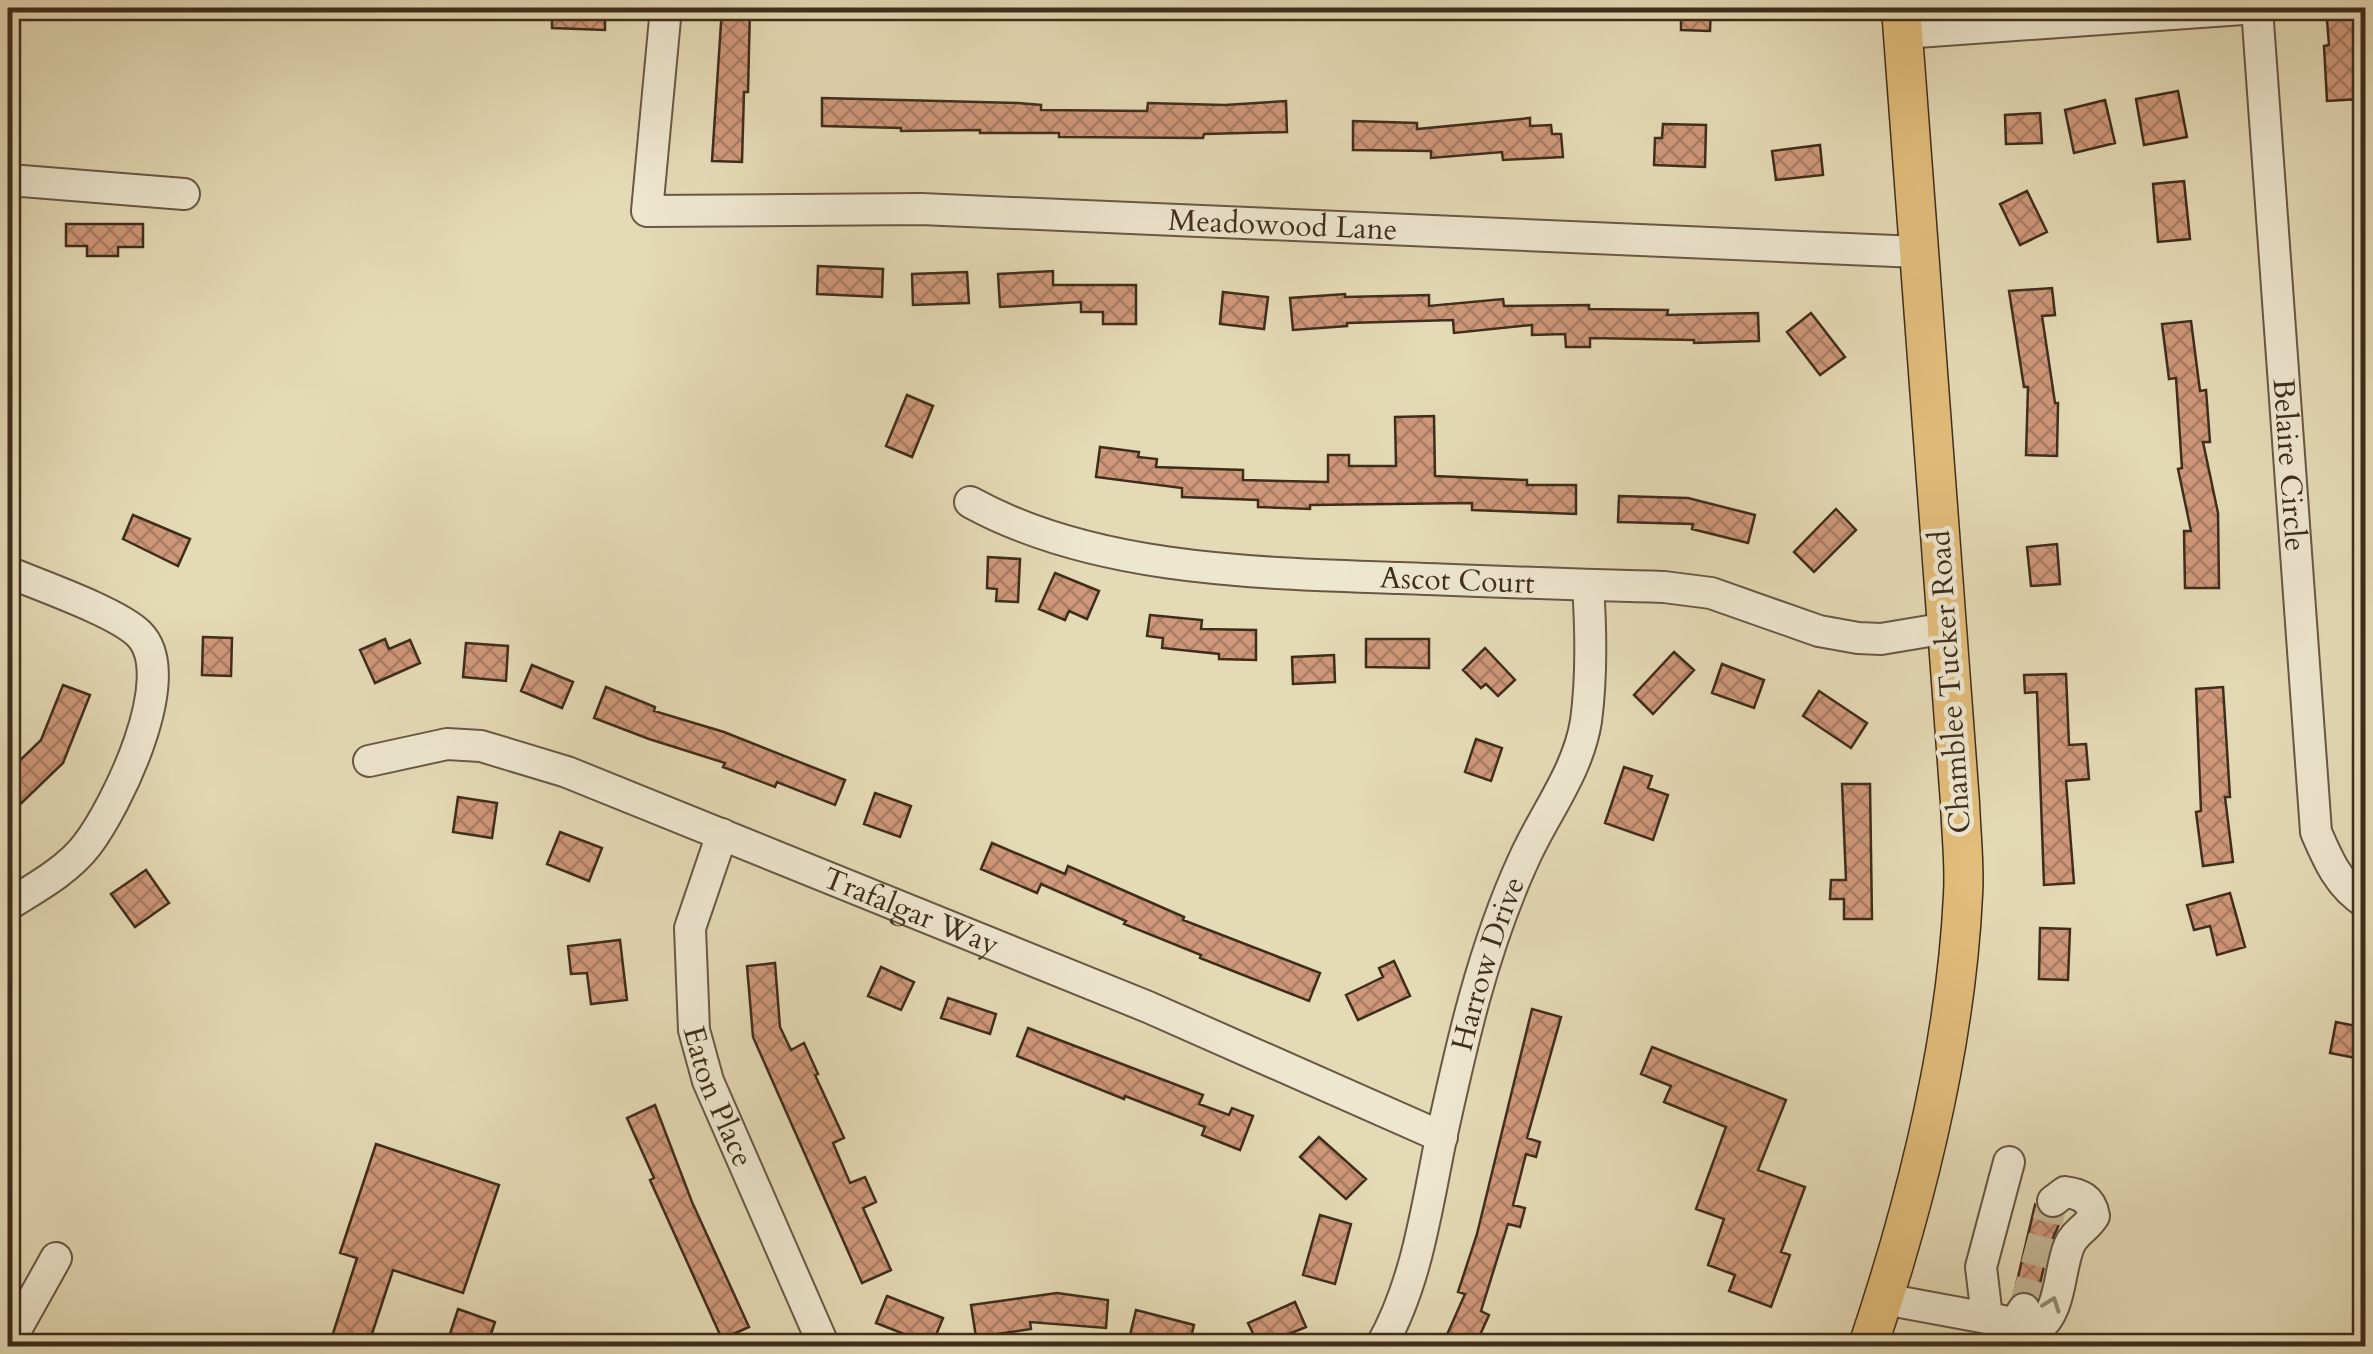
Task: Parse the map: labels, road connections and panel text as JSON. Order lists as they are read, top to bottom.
{
  "streets": {
    "main road": ["Chamblee Tucker Road"],
    "street": [
      "Meadowood Lane",
      "Belaire Circle",
      "Ascot Court",
      "Trafalgar Way",
      "Harrow Drive",
      "Eaton Place"
    ]
  },
  "crossings": [
    ["Meadowood Lane", "Chamblee Tucker Road"],
    ["Ascot Court", "Chamblee Tucker Road"],
    ["Ascot Court", "Harrow Drive"],
    ["Trafalgar Way", "Harrow Drive"],
    ["Trafalgar Way", "Eaton Place"]
  ]
}
